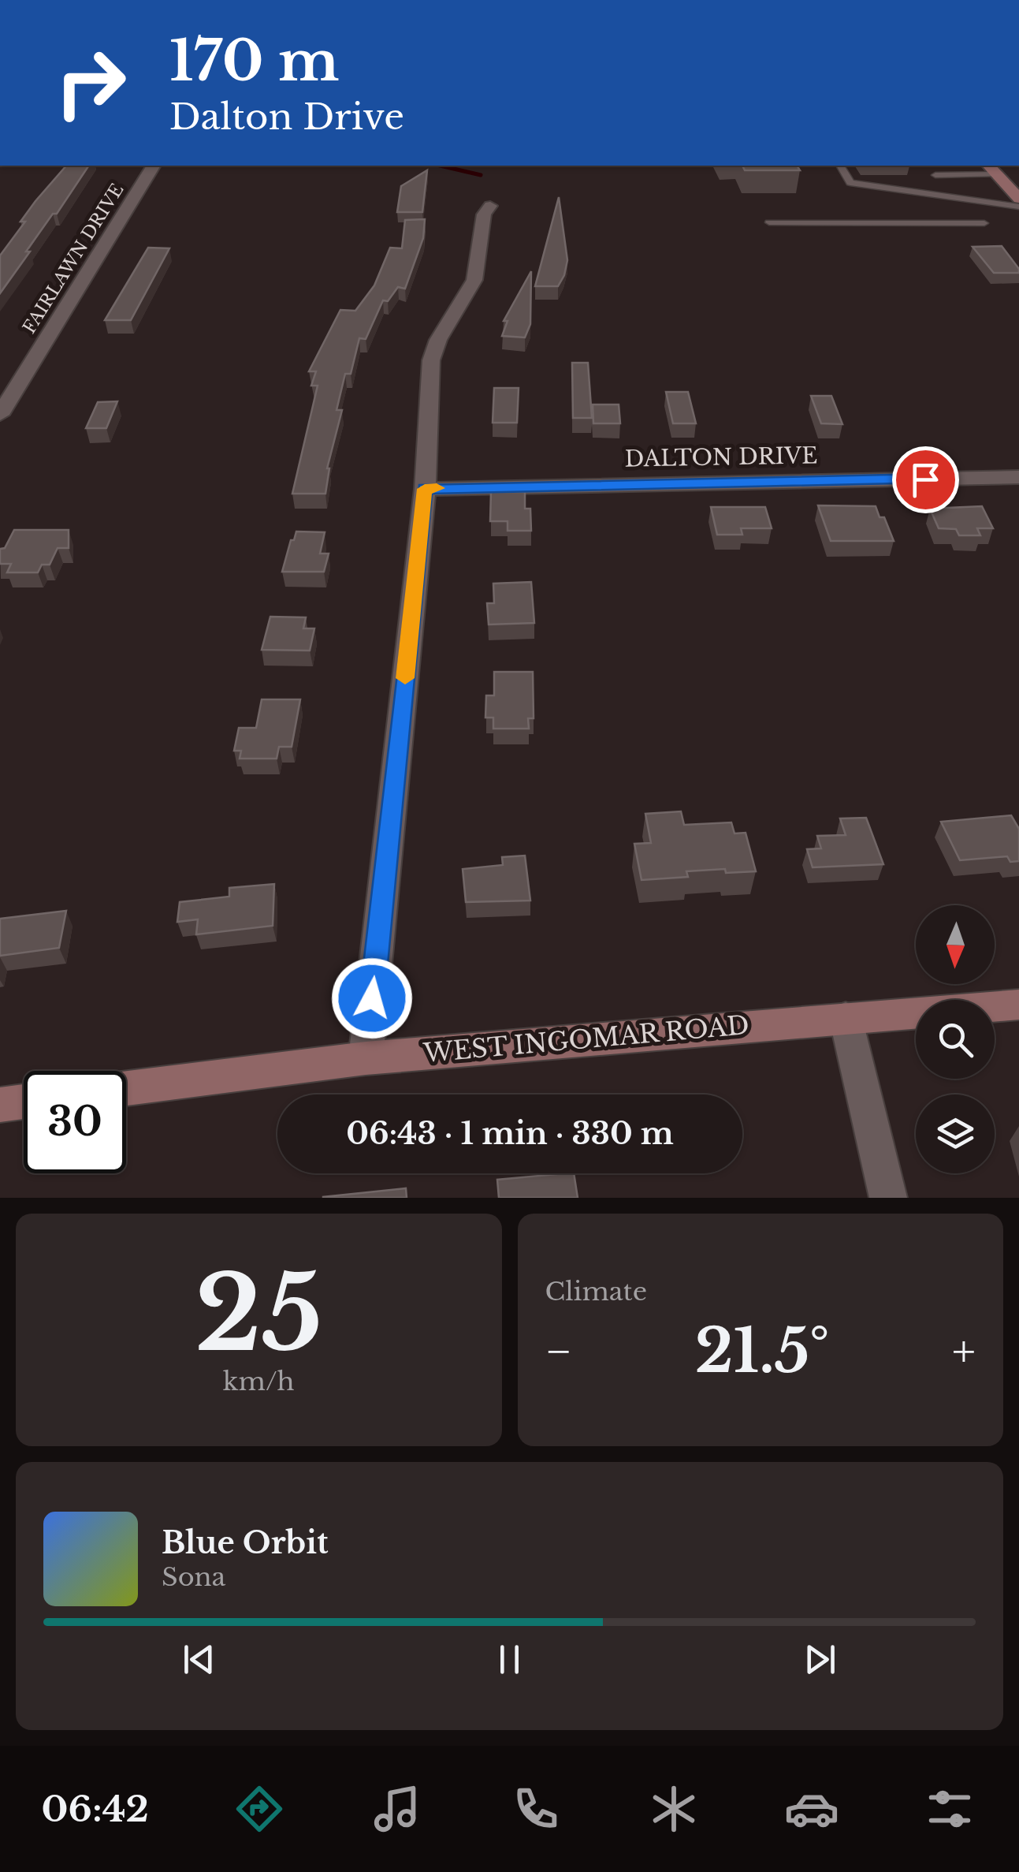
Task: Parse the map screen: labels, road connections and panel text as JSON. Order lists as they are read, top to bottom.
{
  "streets": {
    "street": ["FAIRLAWN DRIVE", "DALTON DRIVE", "WEST INGOMAR ROAD"]
  },
  "north": "bottom",
  "page": {
    "turn": ["170 m", "Dalton Drive"],
    "limit": "30",
    "trip": "06:43 · 1 min · 330 m",
    "tile": [
      ["25", "km/h"],
      "Climate"
    ],
    "heat": ["−", "21.5°", "+"],
    "song": ["Blue Orbit", "Sona"],
    "tabs": "06:42"
  }
}
